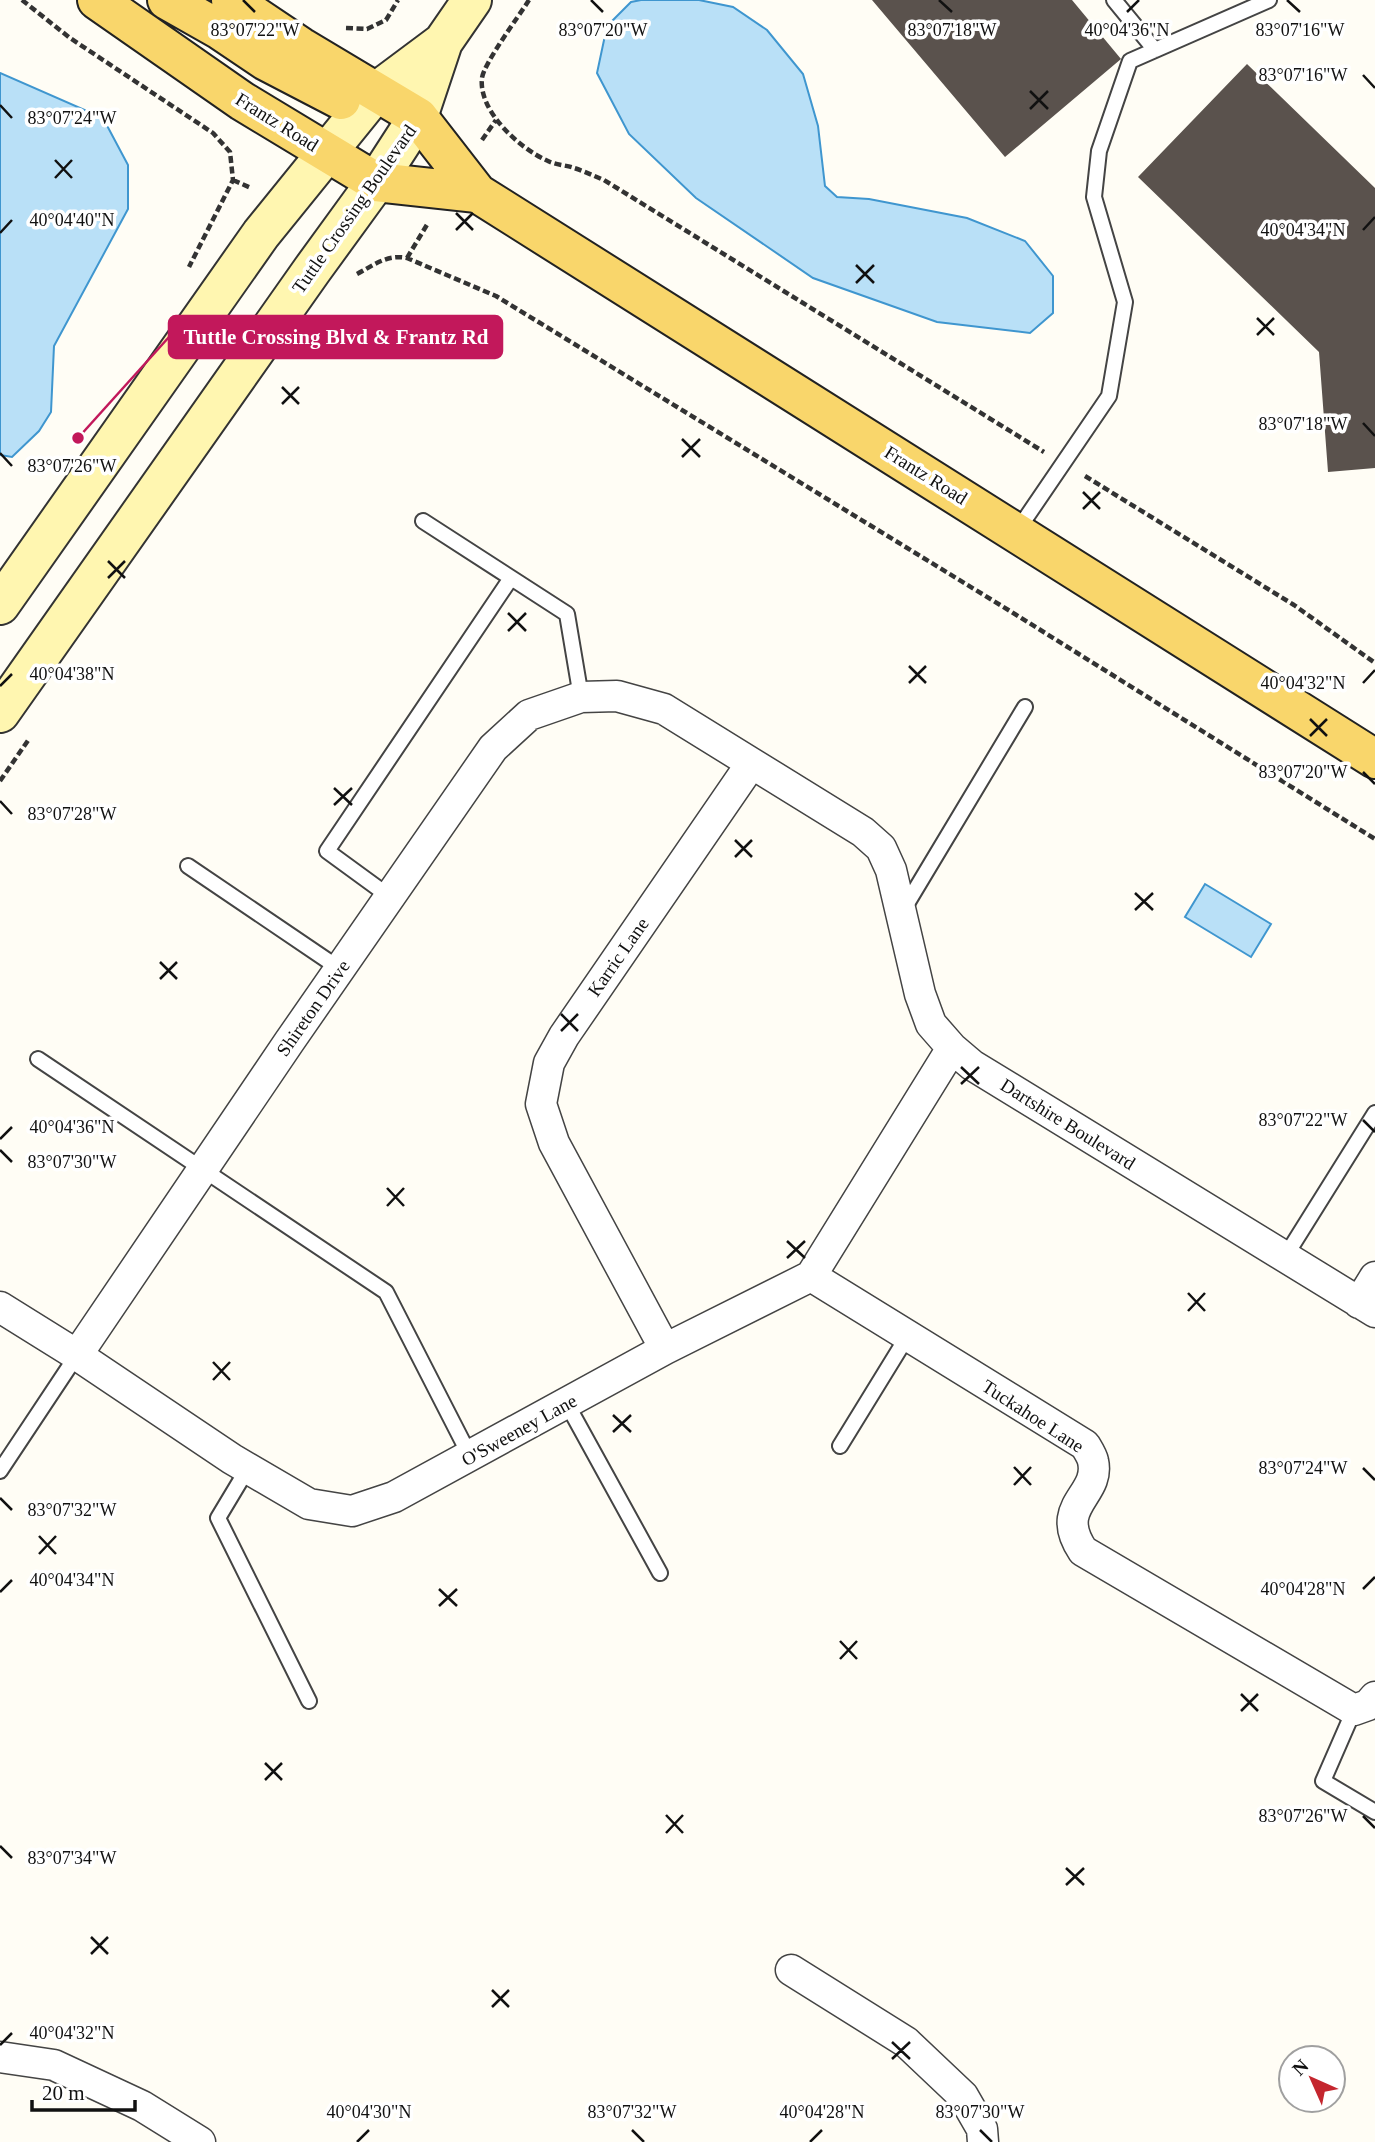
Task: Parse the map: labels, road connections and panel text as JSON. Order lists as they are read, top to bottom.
{
  "streets": {
    "main road": ["Frantz Road", "Tuttle Crossing Boulevard"],
    "street": [
      "Karric Lane",
      "Shireton Drive",
      "Dartshire Boulevard",
      "Tuckahoe Lane",
      "O'Sweeney Lane"
    ]
  },
  "crossings": [
    ["Frantz Road", "Tuttle Crossing Boulevard"],
    ["Karric Lane", "Dartshire Boulevard"],
    ["Karric Lane", "O'Sweeney Lane"],
    ["Shireton Drive", "Dartshire Boulevard"],
    ["Shireton Drive", "O'Sweeney Lane"],
    ["Tuckahoe Lane", "O'Sweeney Lane"]
  ],
  "places": ["Tuttle Crossing Blvd & Frantz Rd"],
  "scale_bar": "20 m",
  "north": "top left",
  "coordinates": [
    "83°07'22\"W",
    "83°07'20\"W",
    "83°07'18\"W",
    "40°04'36\"N",
    "83°07'16\"W",
    "83°07'24\"W",
    "40°04'40\"N",
    "40°04'34\"N",
    "83°07'26\"W",
    "40°04'38\"N",
    "40°04'32\"N",
    "83°07'28\"W",
    "83°07'30\"W",
    "83°07'32\"W",
    "40°04'28\"N",
    "83°07'34\"W",
    "40°04'30\"N"
  ]
}
